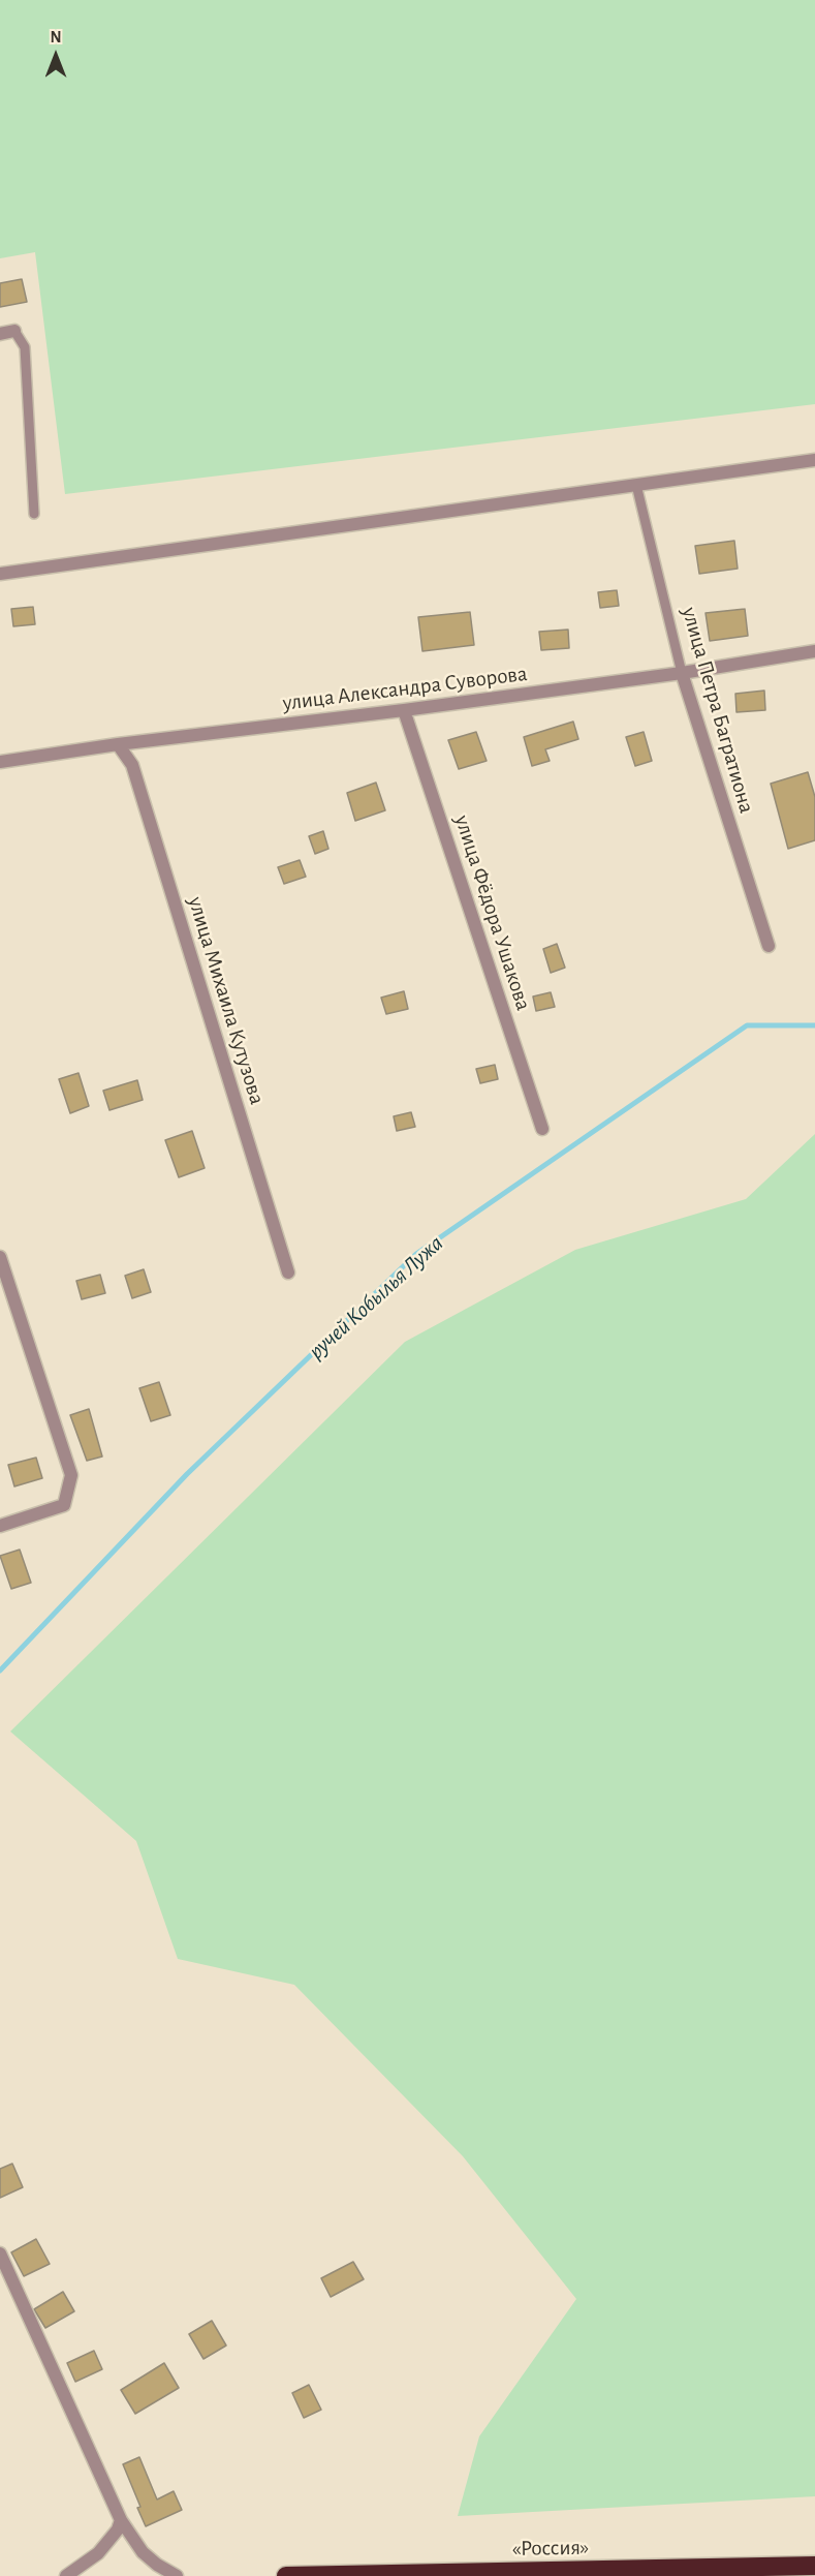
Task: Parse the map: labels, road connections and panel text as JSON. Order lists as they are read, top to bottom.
{
  "streets": {
    "highway": ["«Россия»"],
    "street": [
      "улица Александра Суворова",
      "улица Петра Багратиона",
      "улица Фёдора Ушакова",
      "улица Михаила Кутузова"
    ]
  },
  "crossings": [
    ["улица Александра Суворова", "улица Петра Багратиона"],
    ["улица Александра Суворова", "улица Фёдора Ушакова"],
    ["улица Александра Суворова", "улица Михаила Кутузова"]
  ],
  "water": ["ручей Кобылья Лужа"],
  "north": "top"
}
